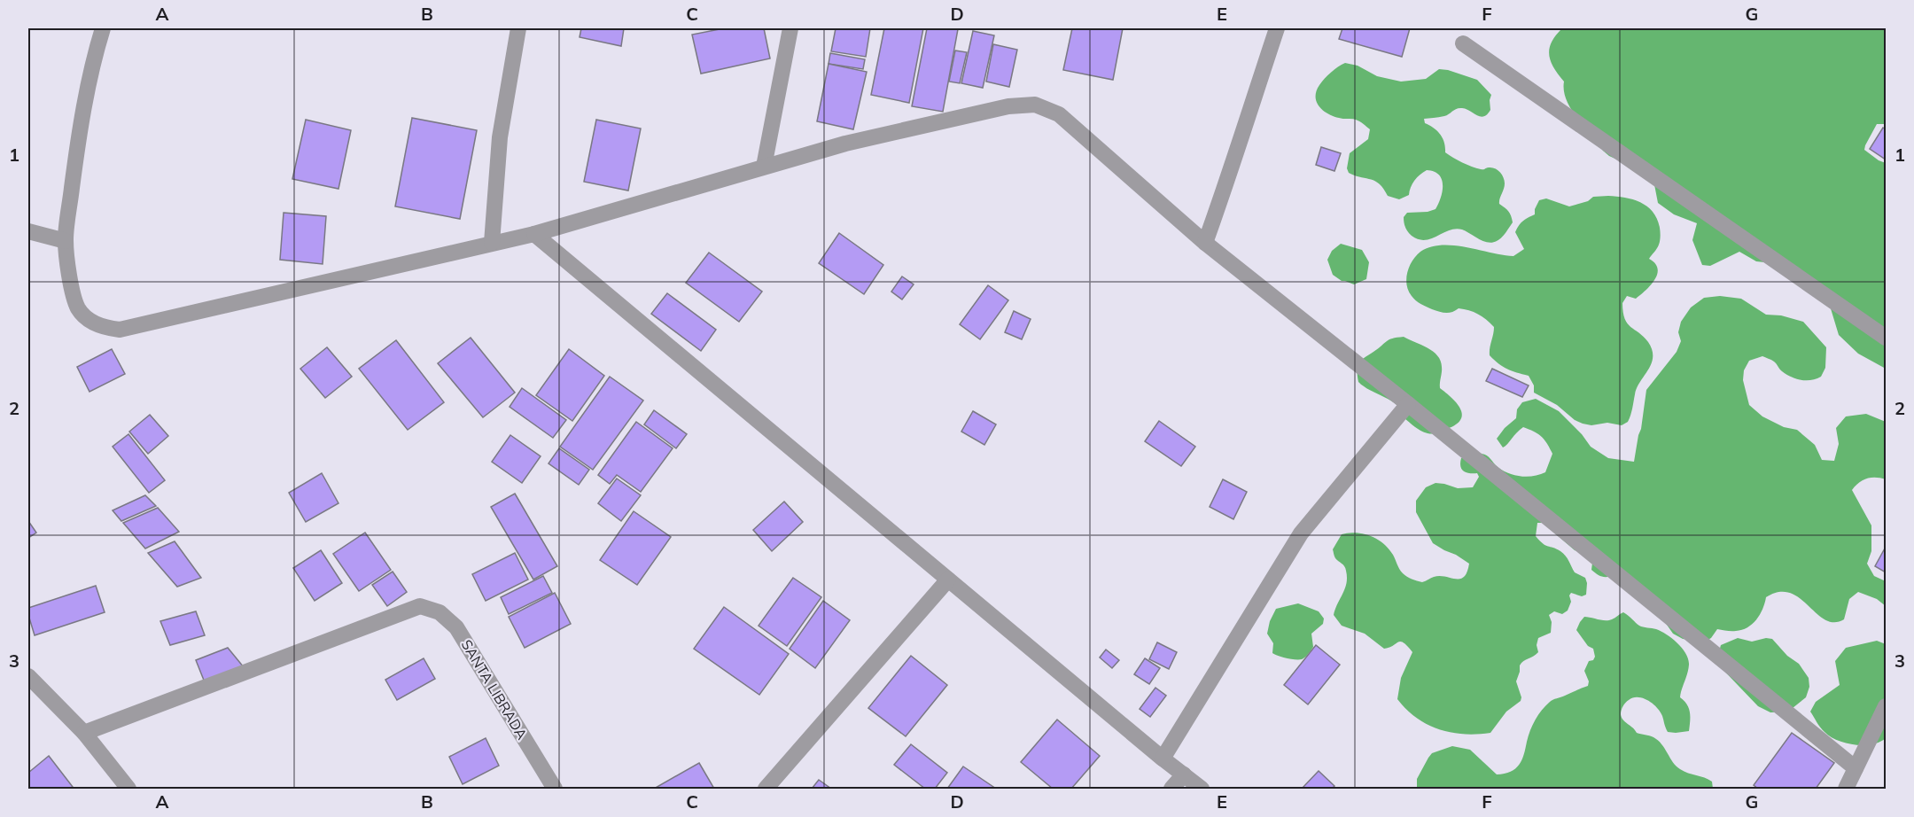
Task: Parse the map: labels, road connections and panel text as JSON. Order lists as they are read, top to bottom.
{
  "streets": {
    "street": ["SANTA LIBRADA"]
  },
  "grid": {
    "columns": [
      "A",
      "B",
      "C",
      "D",
      "E",
      "F",
      "G"
    ],
    "rows": ["1", "2", "3"]
  }
}
